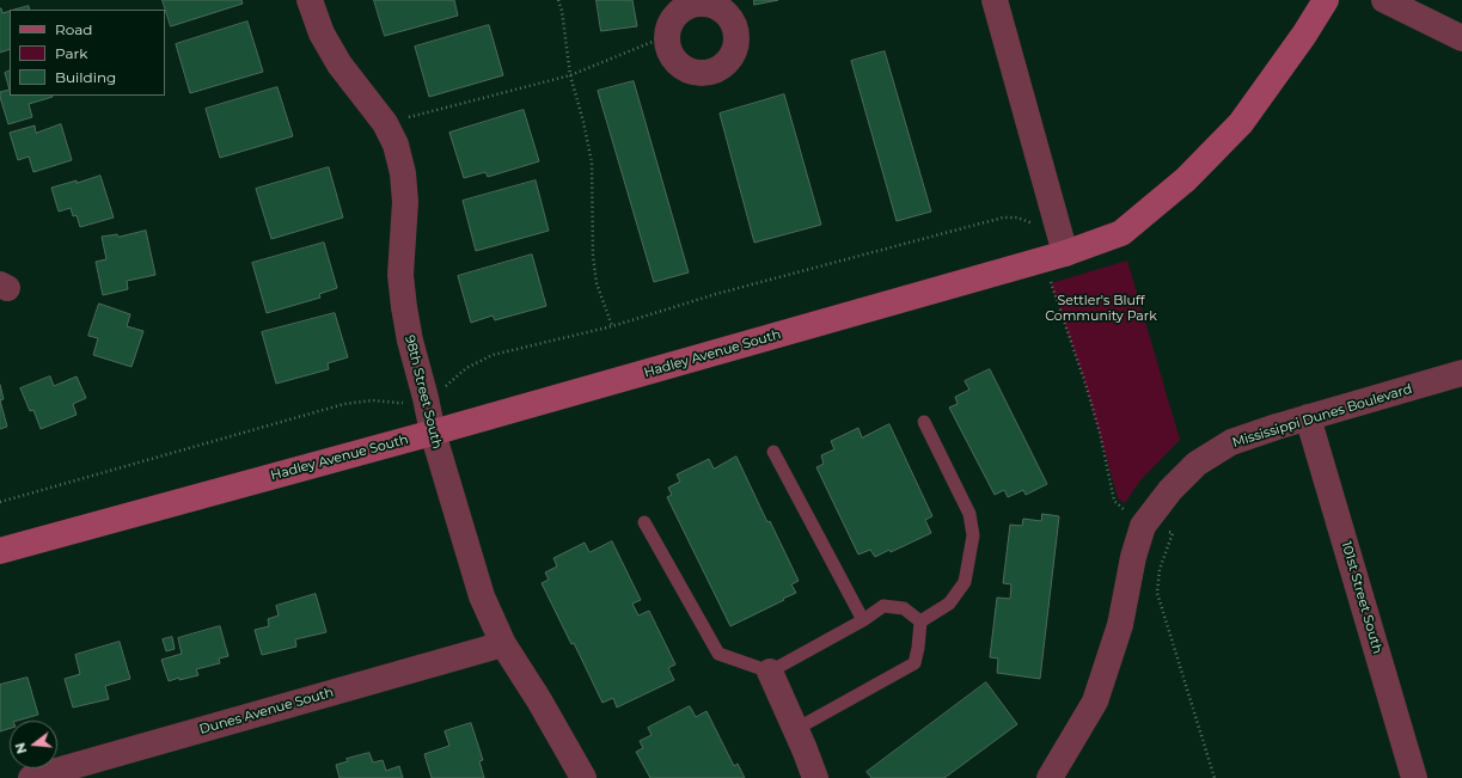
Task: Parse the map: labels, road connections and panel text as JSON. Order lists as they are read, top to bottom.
{
  "streets": {
    "street": [
      "Hadley Avenue South",
      "98th Street South",
      "Mississippi Dunes Boulevard",
      "101st Street South",
      "Dunes Avenue South"
    ]
  },
  "crossings": [
    ["Hadley Avenue South", "98th Street South"],
    ["98th Street South", "Dunes Avenue South"],
    ["Mississippi Dunes Boulevard", "101st Street South"]
  ],
  "parks": ["Settler's Bluff Community Park"],
  "legend": ["Road", "Park", "Building"],
  "north": "left"
}
